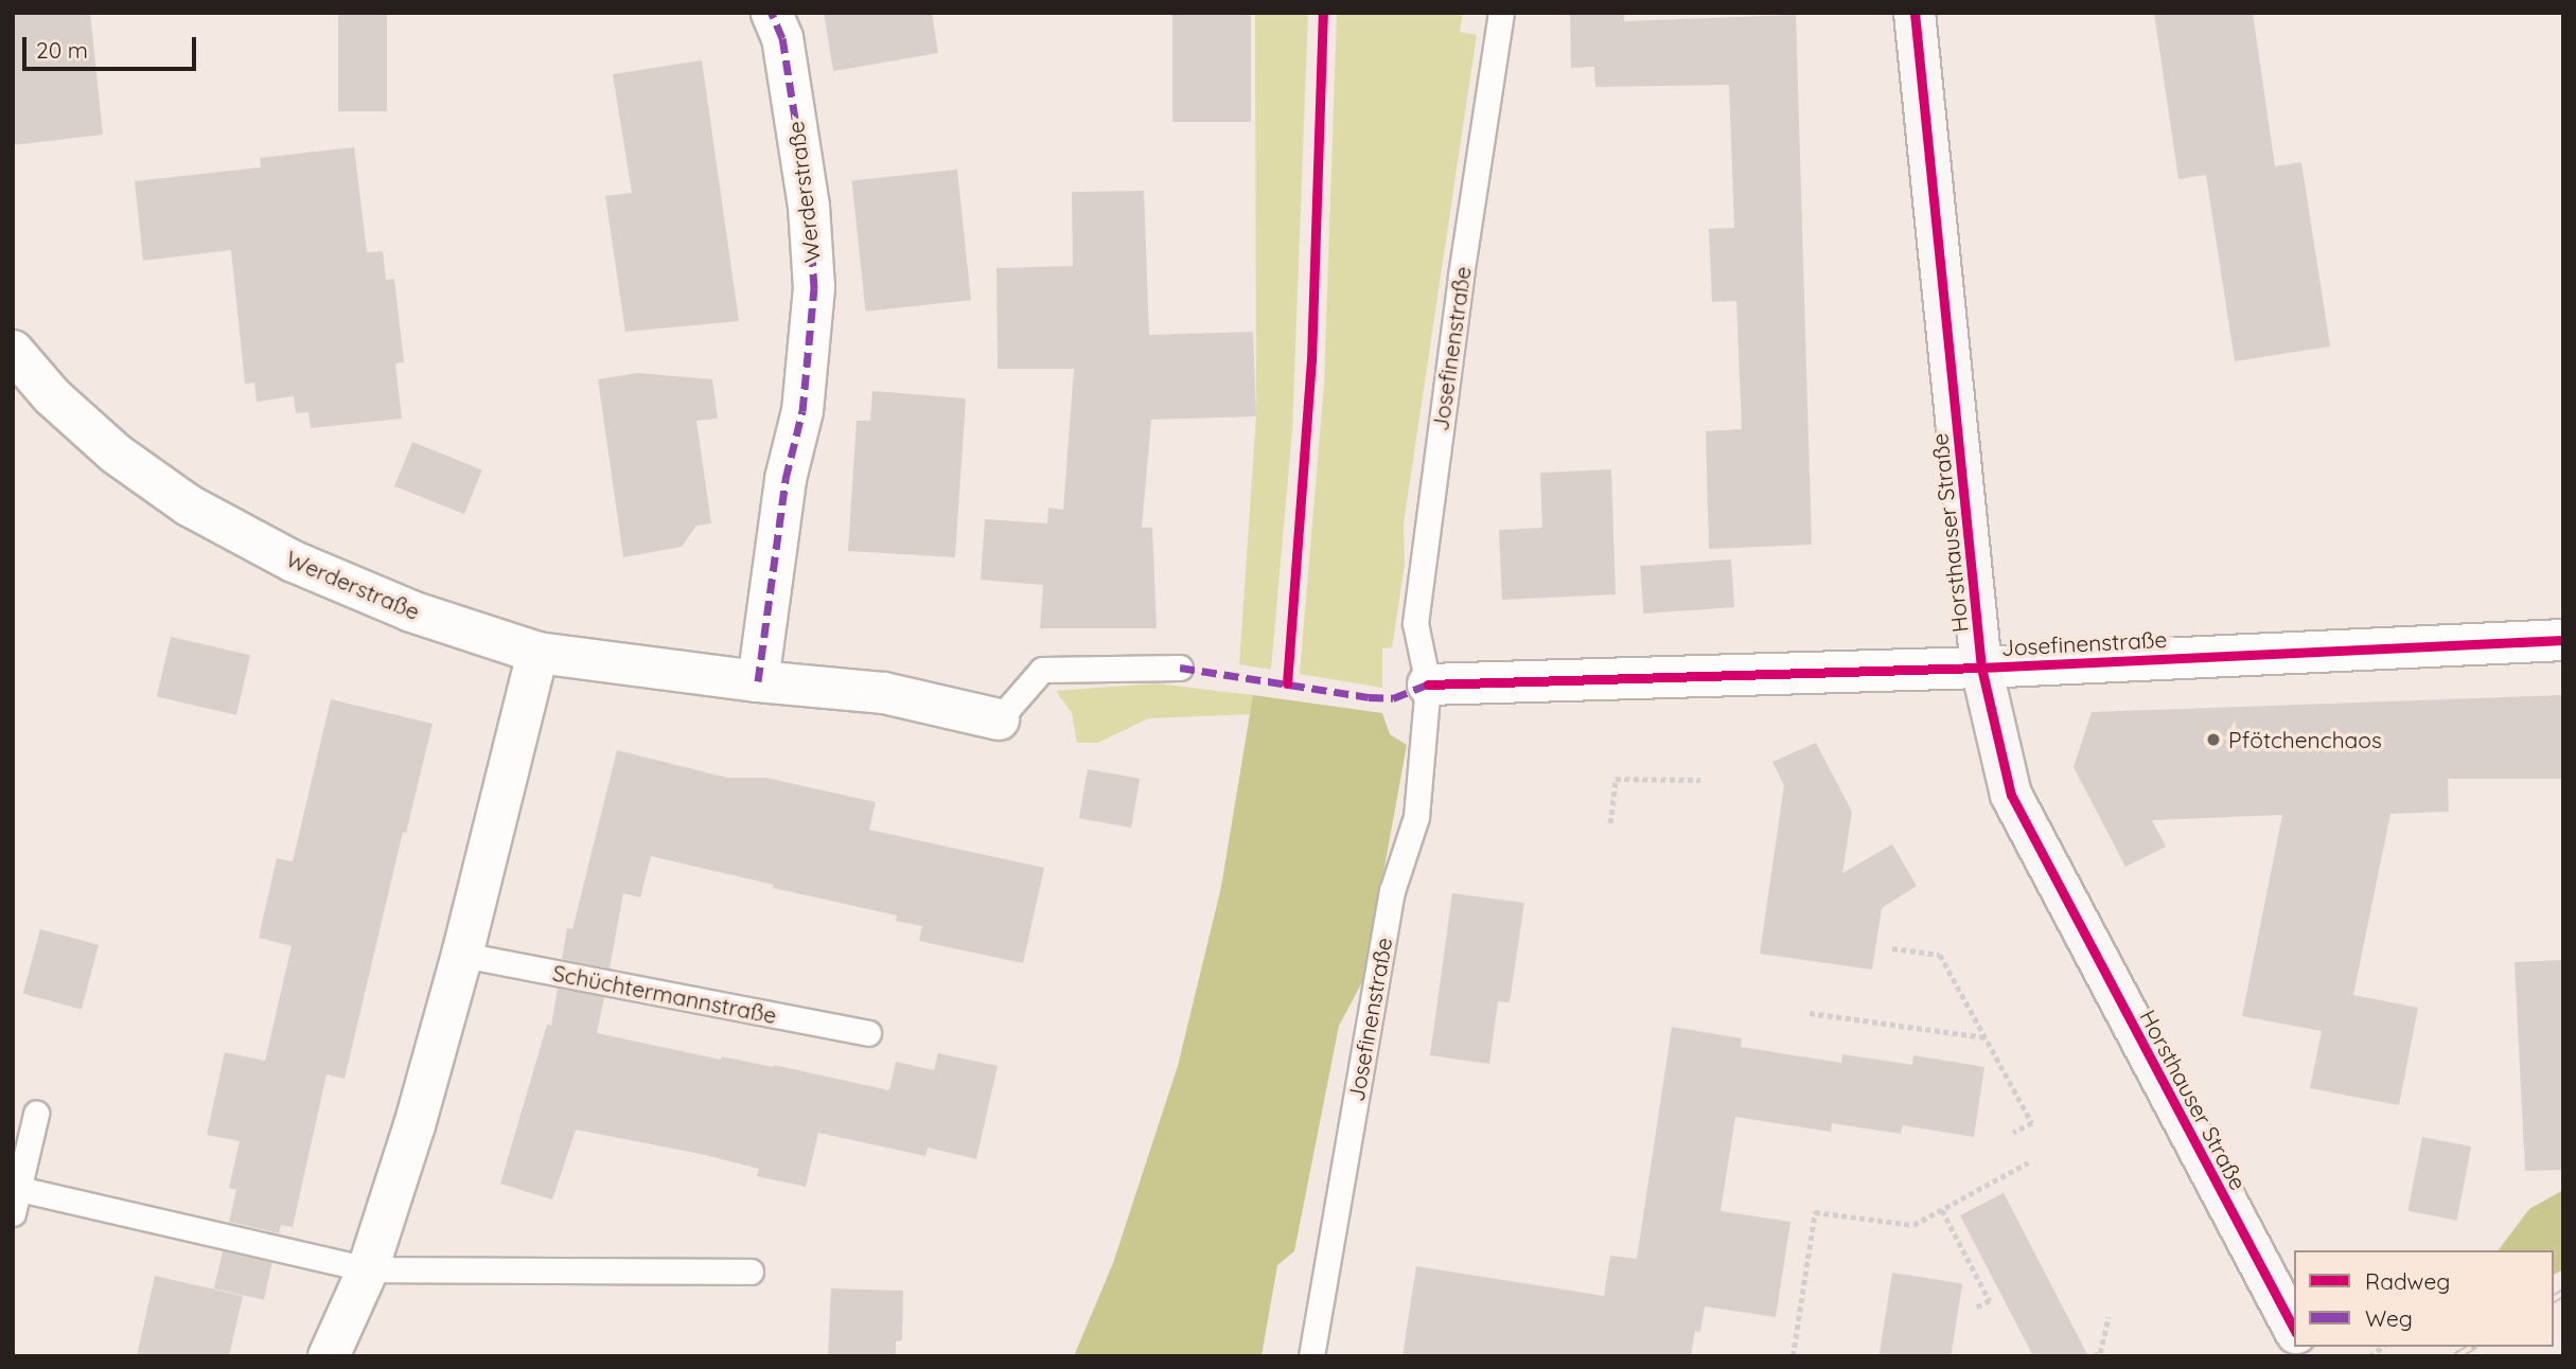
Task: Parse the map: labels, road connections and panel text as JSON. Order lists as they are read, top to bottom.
{
  "streets": {
    "main road": ["Horsthauser Straße"],
    "street": ["Werderstraße", "Josefinenstraße"],
    "lane": ["Schüchtermannstraße"]
  },
  "crossings": [
    ["Josefinenstraße", "Horsthauser Straße"]
  ],
  "places": ["Pfötchenchaos"],
  "legend": ["Radweg", "Weg"],
  "scale_bar": "20 m"
}
